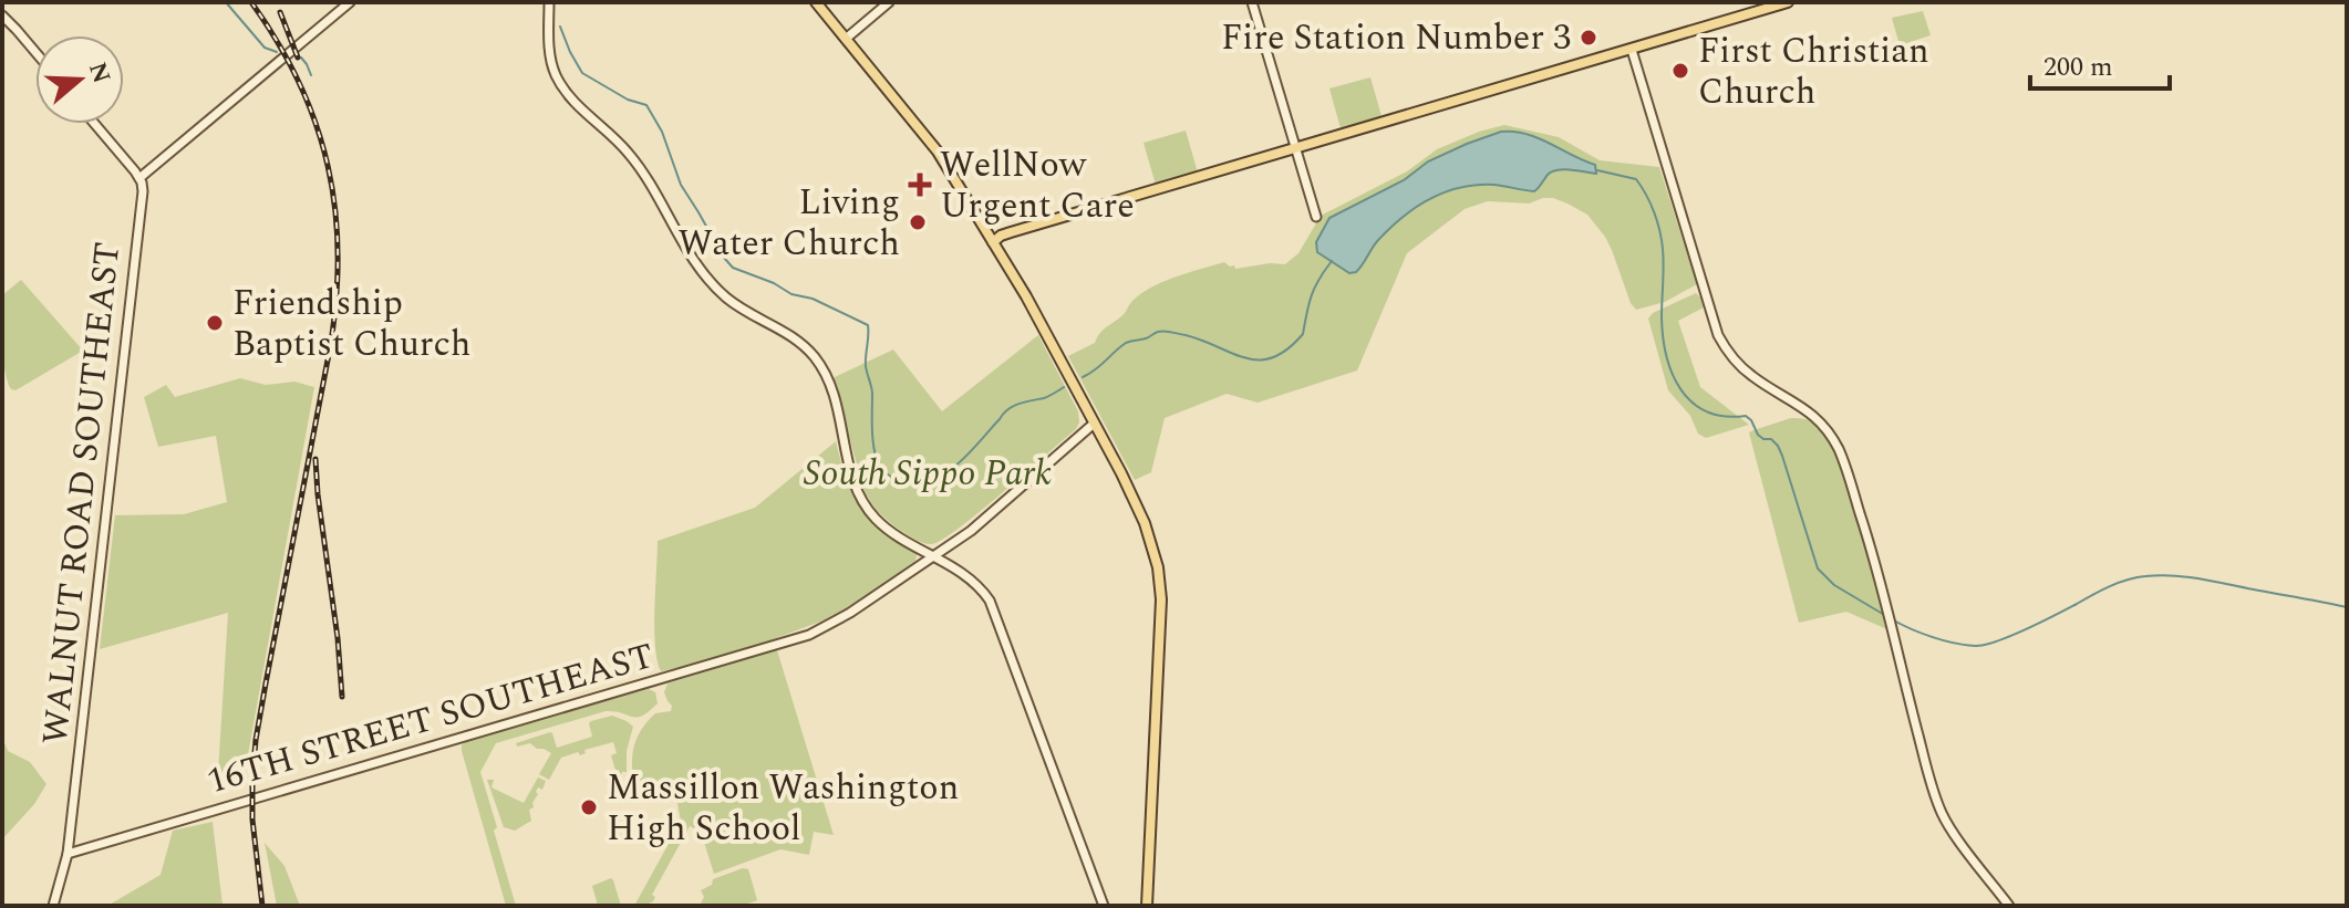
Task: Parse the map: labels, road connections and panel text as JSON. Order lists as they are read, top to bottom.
{
  "streets": {
    "street": ["WALNUT ROAD SOUTHEAST", "16TH STREET SOUTHEAST"]
  },
  "crossings": [
    ["WALNUT ROAD SOUTHEAST", "16TH STREET SOUTHEAST"]
  ],
  "parks": ["South Sippo Park"],
  "places": {
    "other": [
      "Fire Station Number 3",
      "First Christian Church",
      "Living Water Church",
      "Friendship Baptist Church",
      "Massillon Washington High School"
    ],
    "health": ["WellNow Urgent Care"]
  },
  "scale_bar": "200 m",
  "north": "right"
}
